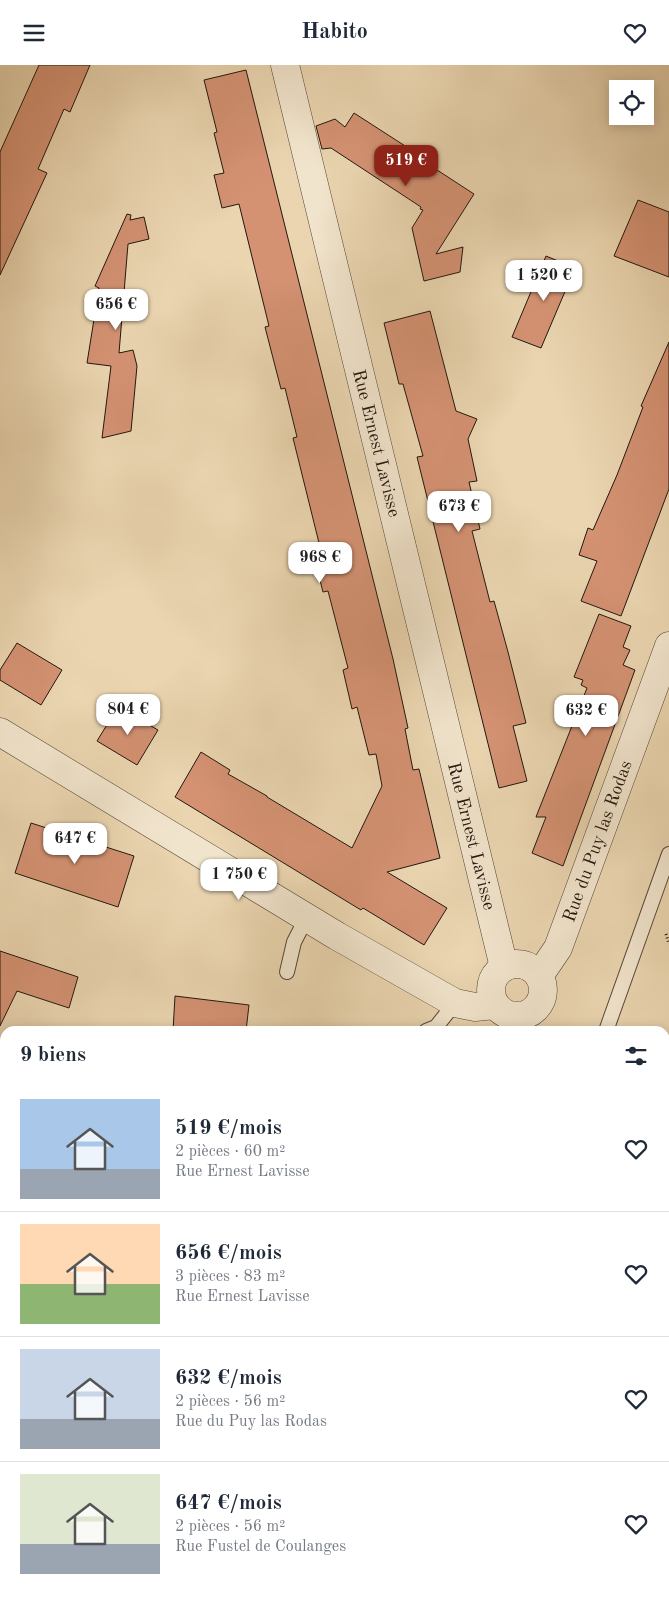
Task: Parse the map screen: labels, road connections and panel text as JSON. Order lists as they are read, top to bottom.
{
  "streets": {
    "street": ["Rue Ernest Lavisse", "Rue du Puy las Rodas"]
  },
  "crossings": [
    ["Rue Ernest Lavisse", "Rue du Puy las Rodas"]
  ],
  "page": {
    "header": "Habito",
    "price": [
      "519 €",
      "1 520 €",
      "656 €",
      "673 €",
      "968 €",
      "804 €",
      "632 €",
      "647 €",
      "1 750 €"
    ],
    "heading": "9 biens",
    "list": [
      {
        "name": "519 €/mois",
        "note": "2 pièces · 60 m² · Rue Ernest Lavisse"
      },
      {
        "name": "656 €/mois",
        "note": "3 pièces · 83 m² · Rue Ernest Lavisse"
      },
      {
        "name": "632 €/mois",
        "note": "2 pièces · 56 m² · Rue du Puy las Rodas"
      },
      {
        "name": "647 €/mois",
        "note": "2 pièces · 56 m² · Rue Fustel de Coulanges"
      }
    ]
  }
}
